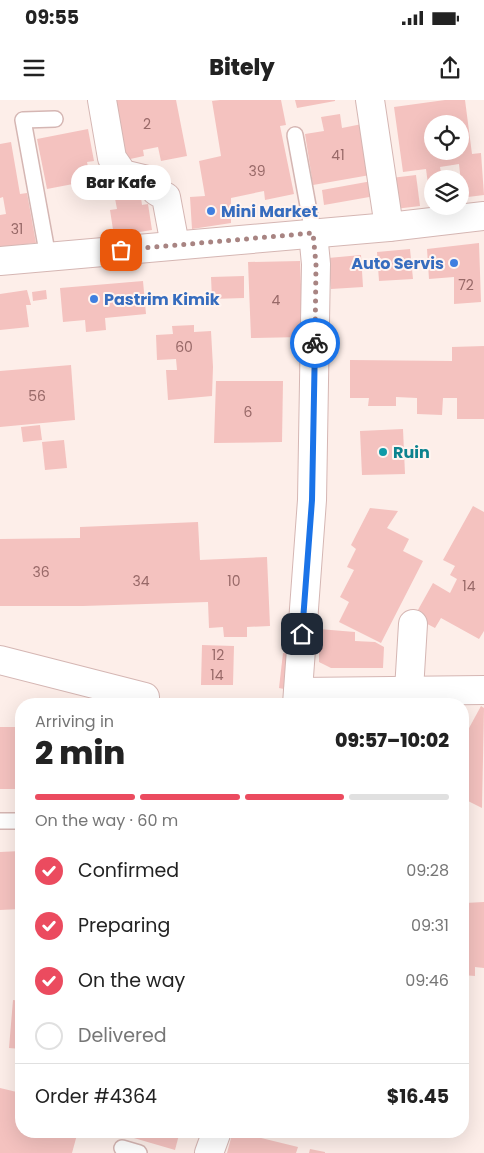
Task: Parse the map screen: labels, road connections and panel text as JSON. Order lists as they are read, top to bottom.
{
  "places": [
    "Mini Market",
    "Bar Kafe",
    "Auto Servis",
    "Pastrim Kimik",
    "Ruin"
  ],
  "house_numbers": [
    "2",
    "41",
    "39",
    "31",
    "72",
    "4",
    "60",
    "56",
    "6",
    "36",
    "34",
    "10",
    "14",
    "12",
    "14"
  ],
  "page": {
    "status": "09:55",
    "header": "Bitely",
    "bubble": "Bar Kafe",
    "heading": ["2 min", "Arriving in", "09:57–10:02"],
    "panel": ["Order #4364", "$16.45"],
    "bar": "On the way · 60 m",
    "list": [
      ["Confirmed", "09:28"],
      ["Preparing", "09:31"],
      ["On the way", "09:46"],
      "Delivered"
    ]
  }
}
